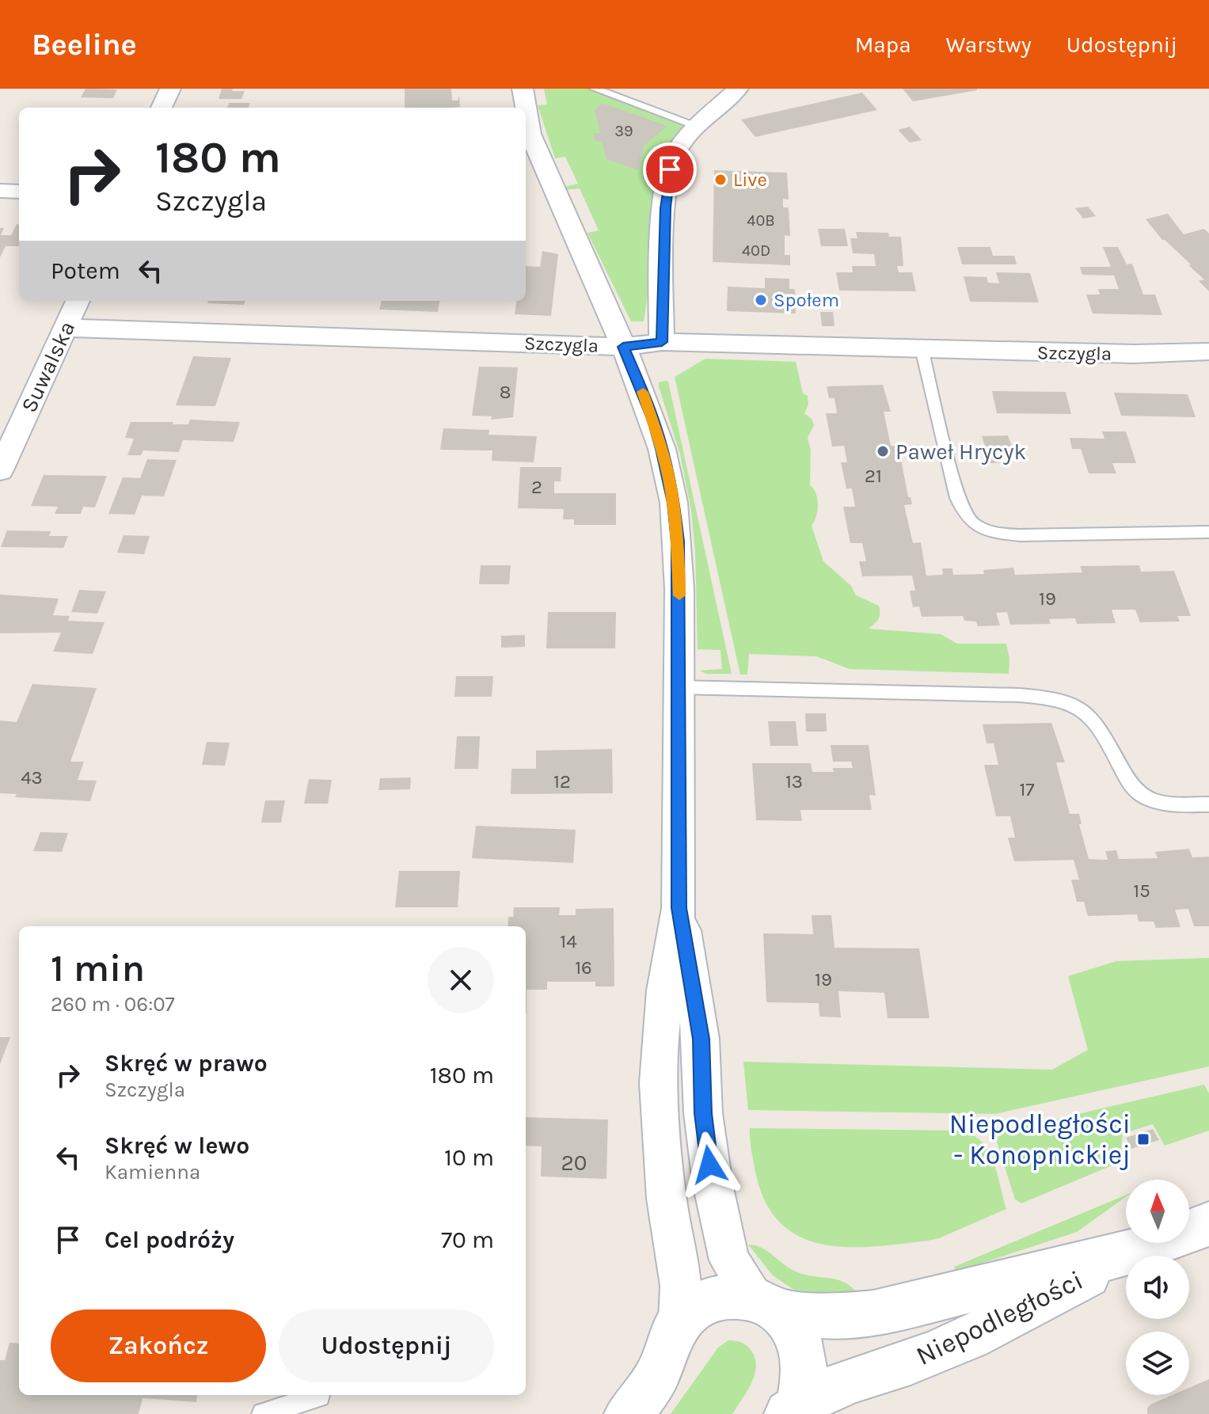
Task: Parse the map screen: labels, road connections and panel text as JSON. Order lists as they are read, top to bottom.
{
  "streets": {
    "street": ["Szczygla", "Suwalska", "Niepodległości"]
  },
  "crossings": [
    ["Szczygla", "Suwalska"]
  ],
  "places": {
    "other": ["Live", "Społem", "Paweł Hrycyk"],
    "transit": ["Niepodległości - Konopnickiej"]
  },
  "house_numbers": [
    "39",
    "40B",
    "40D",
    "8",
    "21",
    "2",
    "19",
    "43",
    "12",
    "13",
    "17",
    "15",
    "14",
    "16",
    "19",
    "20"
  ],
  "north": "top",
  "page": {
    "header": "Beeline",
    "nav": ["Mapa", "Warstwy", "Udostępnij"],
    "turn": ["180 m", "Szczygla"],
    "then": "Potem",
    "heading": ["1 min", "260 m · 06:07"],
    "list": [
      {
        "name": "Skręć w prawo",
        "note": "Szczygla",
        "value": "180 m"
      },
      {
        "name": "Skręć w lewo",
        "note": "Kamienna",
        "value": "10 m"
      },
      {
        "name": "Cel podróży",
        "value": "70 m"
      }
    ],
    "buttons": ["Zakończ", "Udostępnij"]
  }
}
